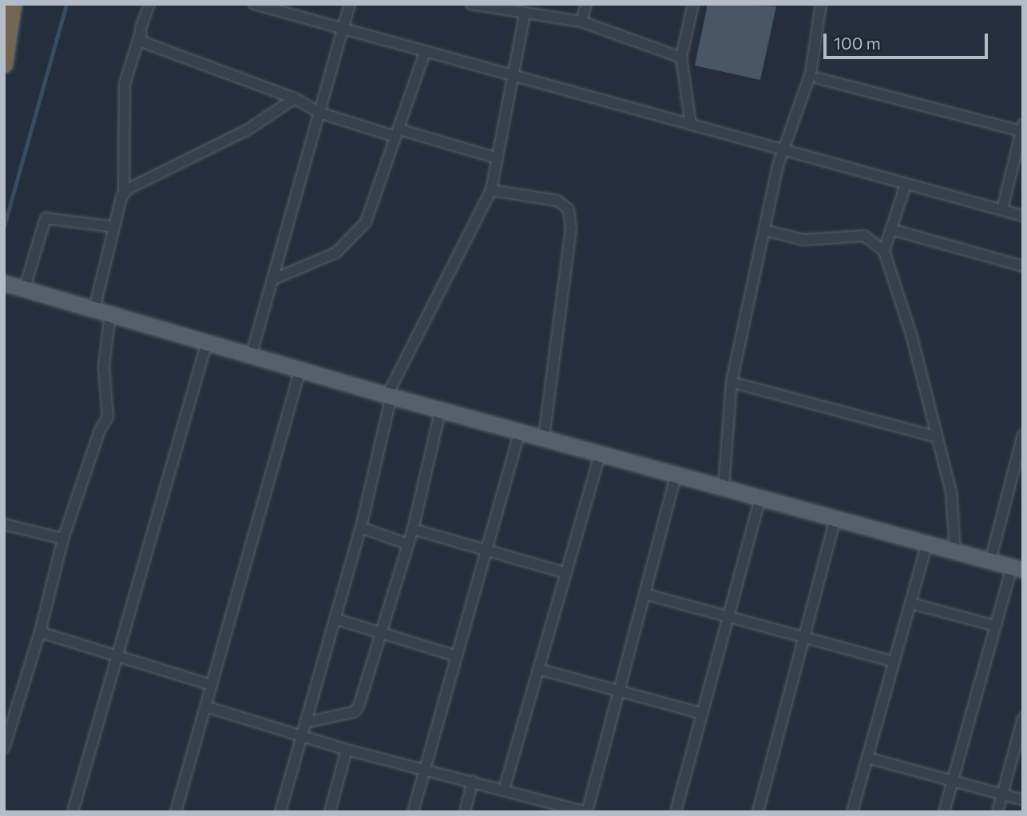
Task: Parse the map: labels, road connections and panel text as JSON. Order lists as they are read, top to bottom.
{
  "scale_bar": "100 m"
}
